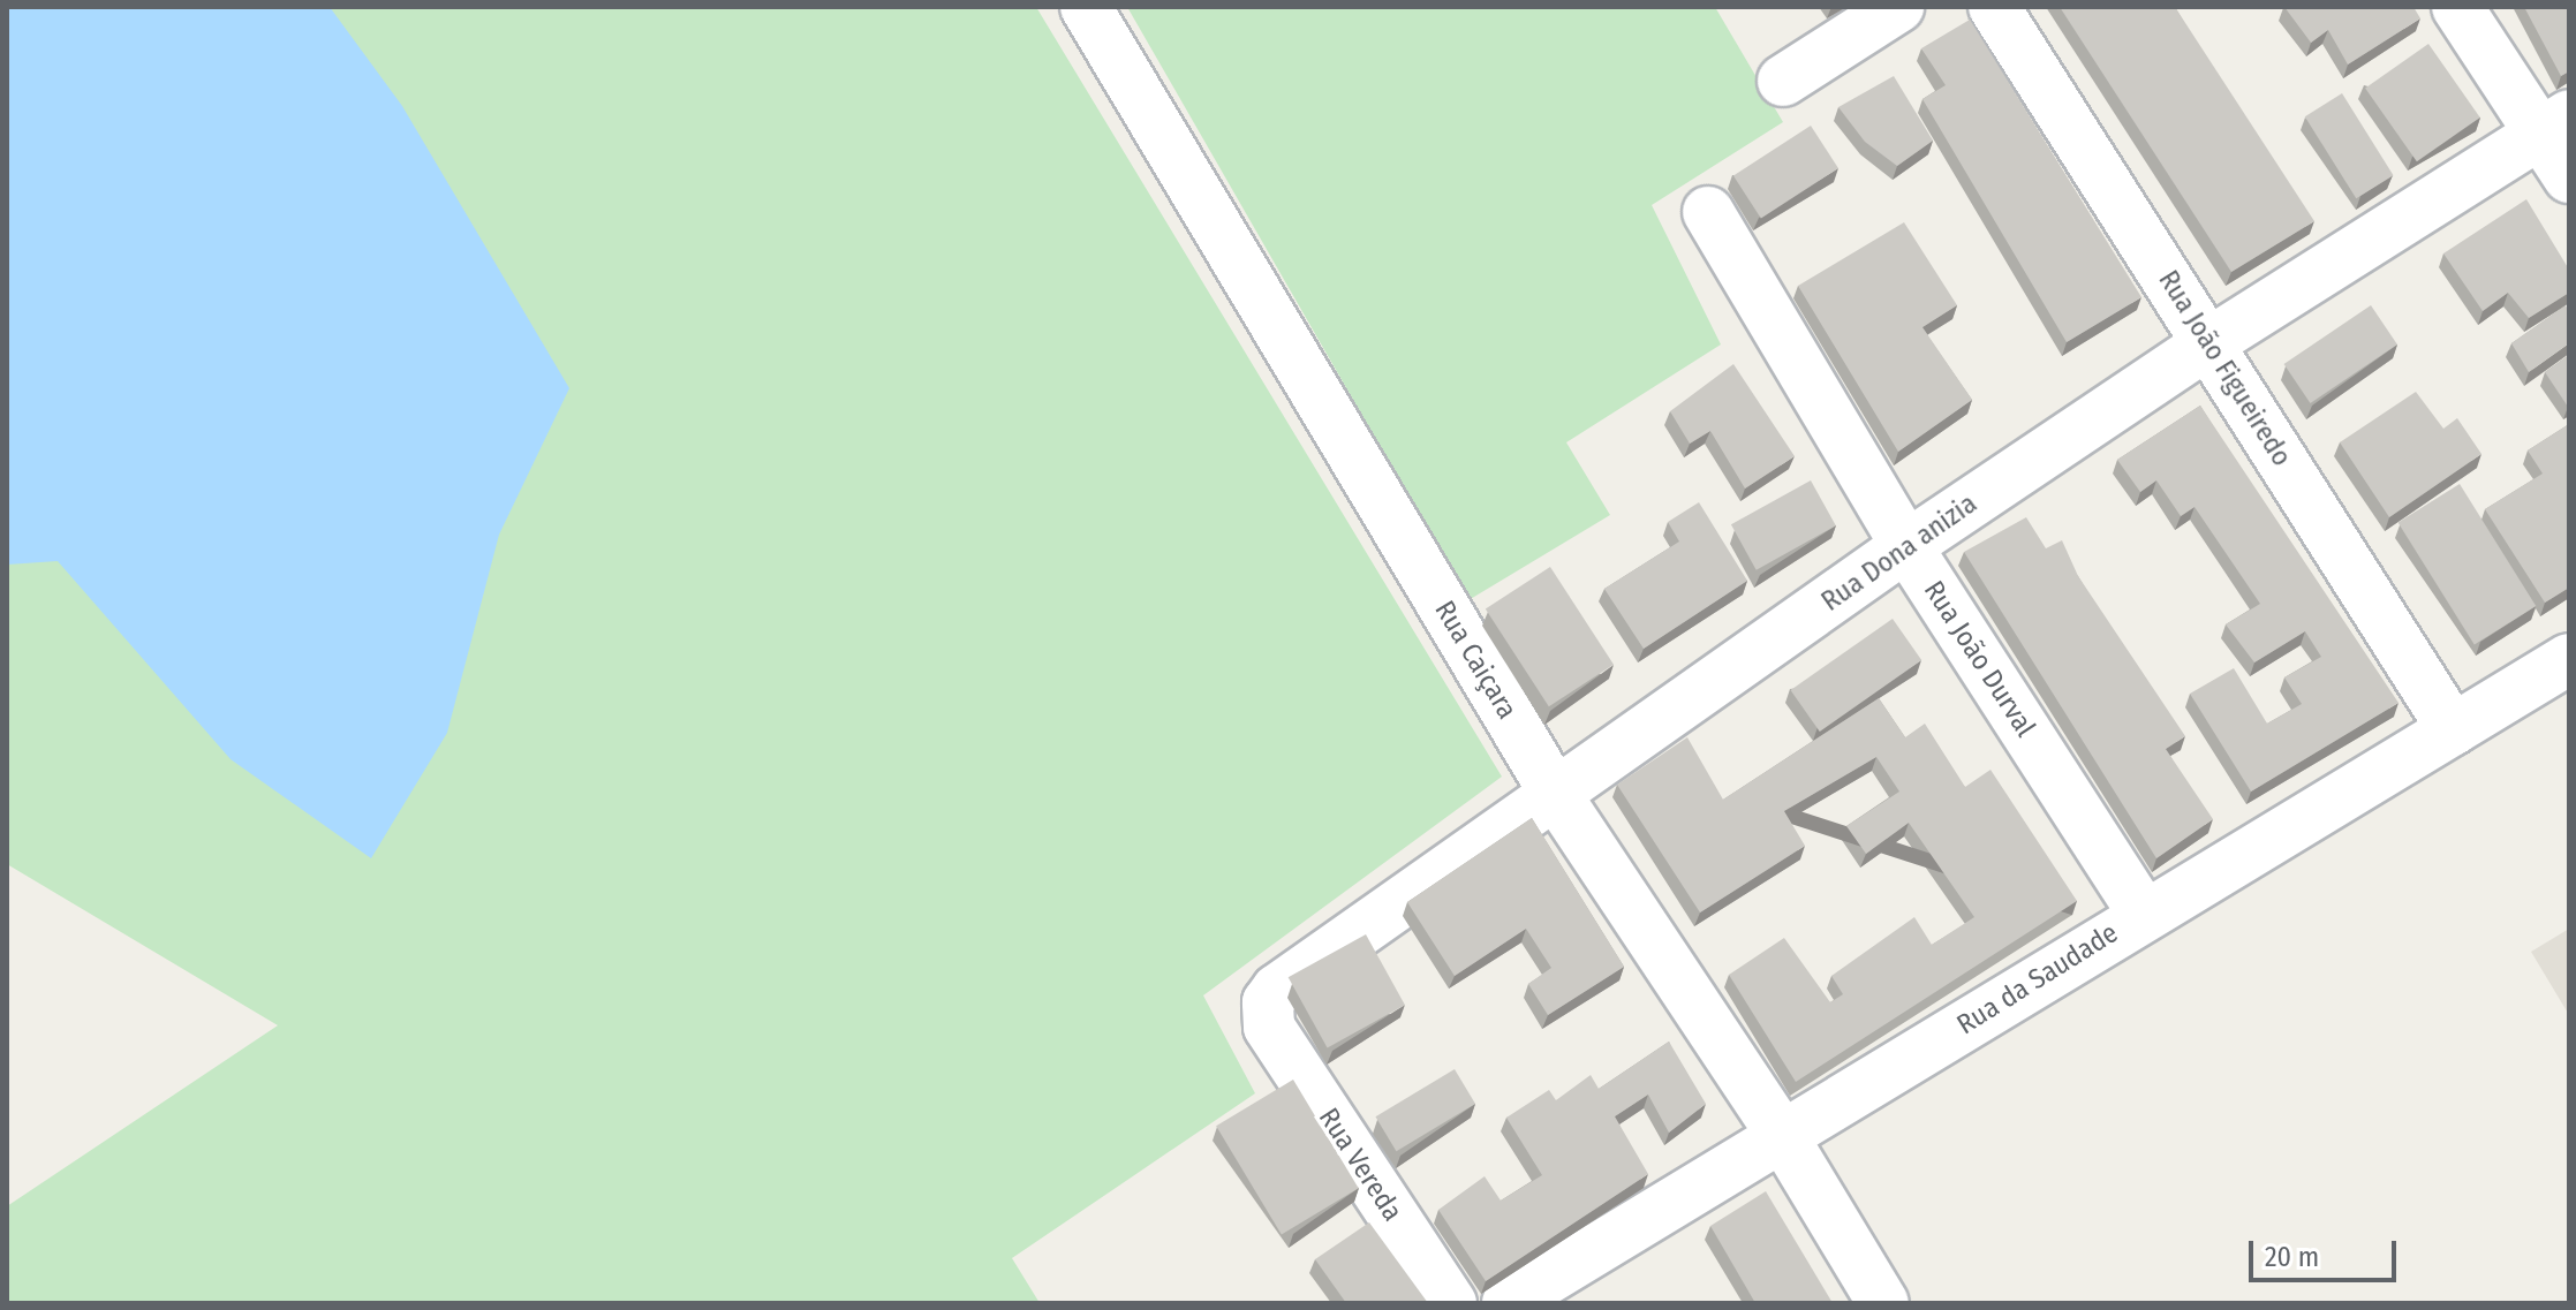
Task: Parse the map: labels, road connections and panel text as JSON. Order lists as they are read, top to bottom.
{
  "streets": {
    "street": [
      "Rua João Figueiredo",
      "Rua Dona anizia",
      "Rua João Durval",
      "Rua Caiçara",
      "Rua da Saudade",
      "Rua Vereda"
    ]
  },
  "crossings": [
    ["Rua João Figueiredo", "Rua Dona anizia"],
    ["Rua João Figueiredo", "Rua da Saudade"],
    ["Rua Dona anizia", "Rua João Durval"],
    ["Rua Dona anizia", "Rua Caiçara"],
    ["Rua Dona anizia", "Rua Vereda"],
    ["Rua João Durval", "Rua da Saudade"],
    ["Rua Caiçara", "Rua da Saudade"]
  ],
  "scale_bar": "20 m"
}
